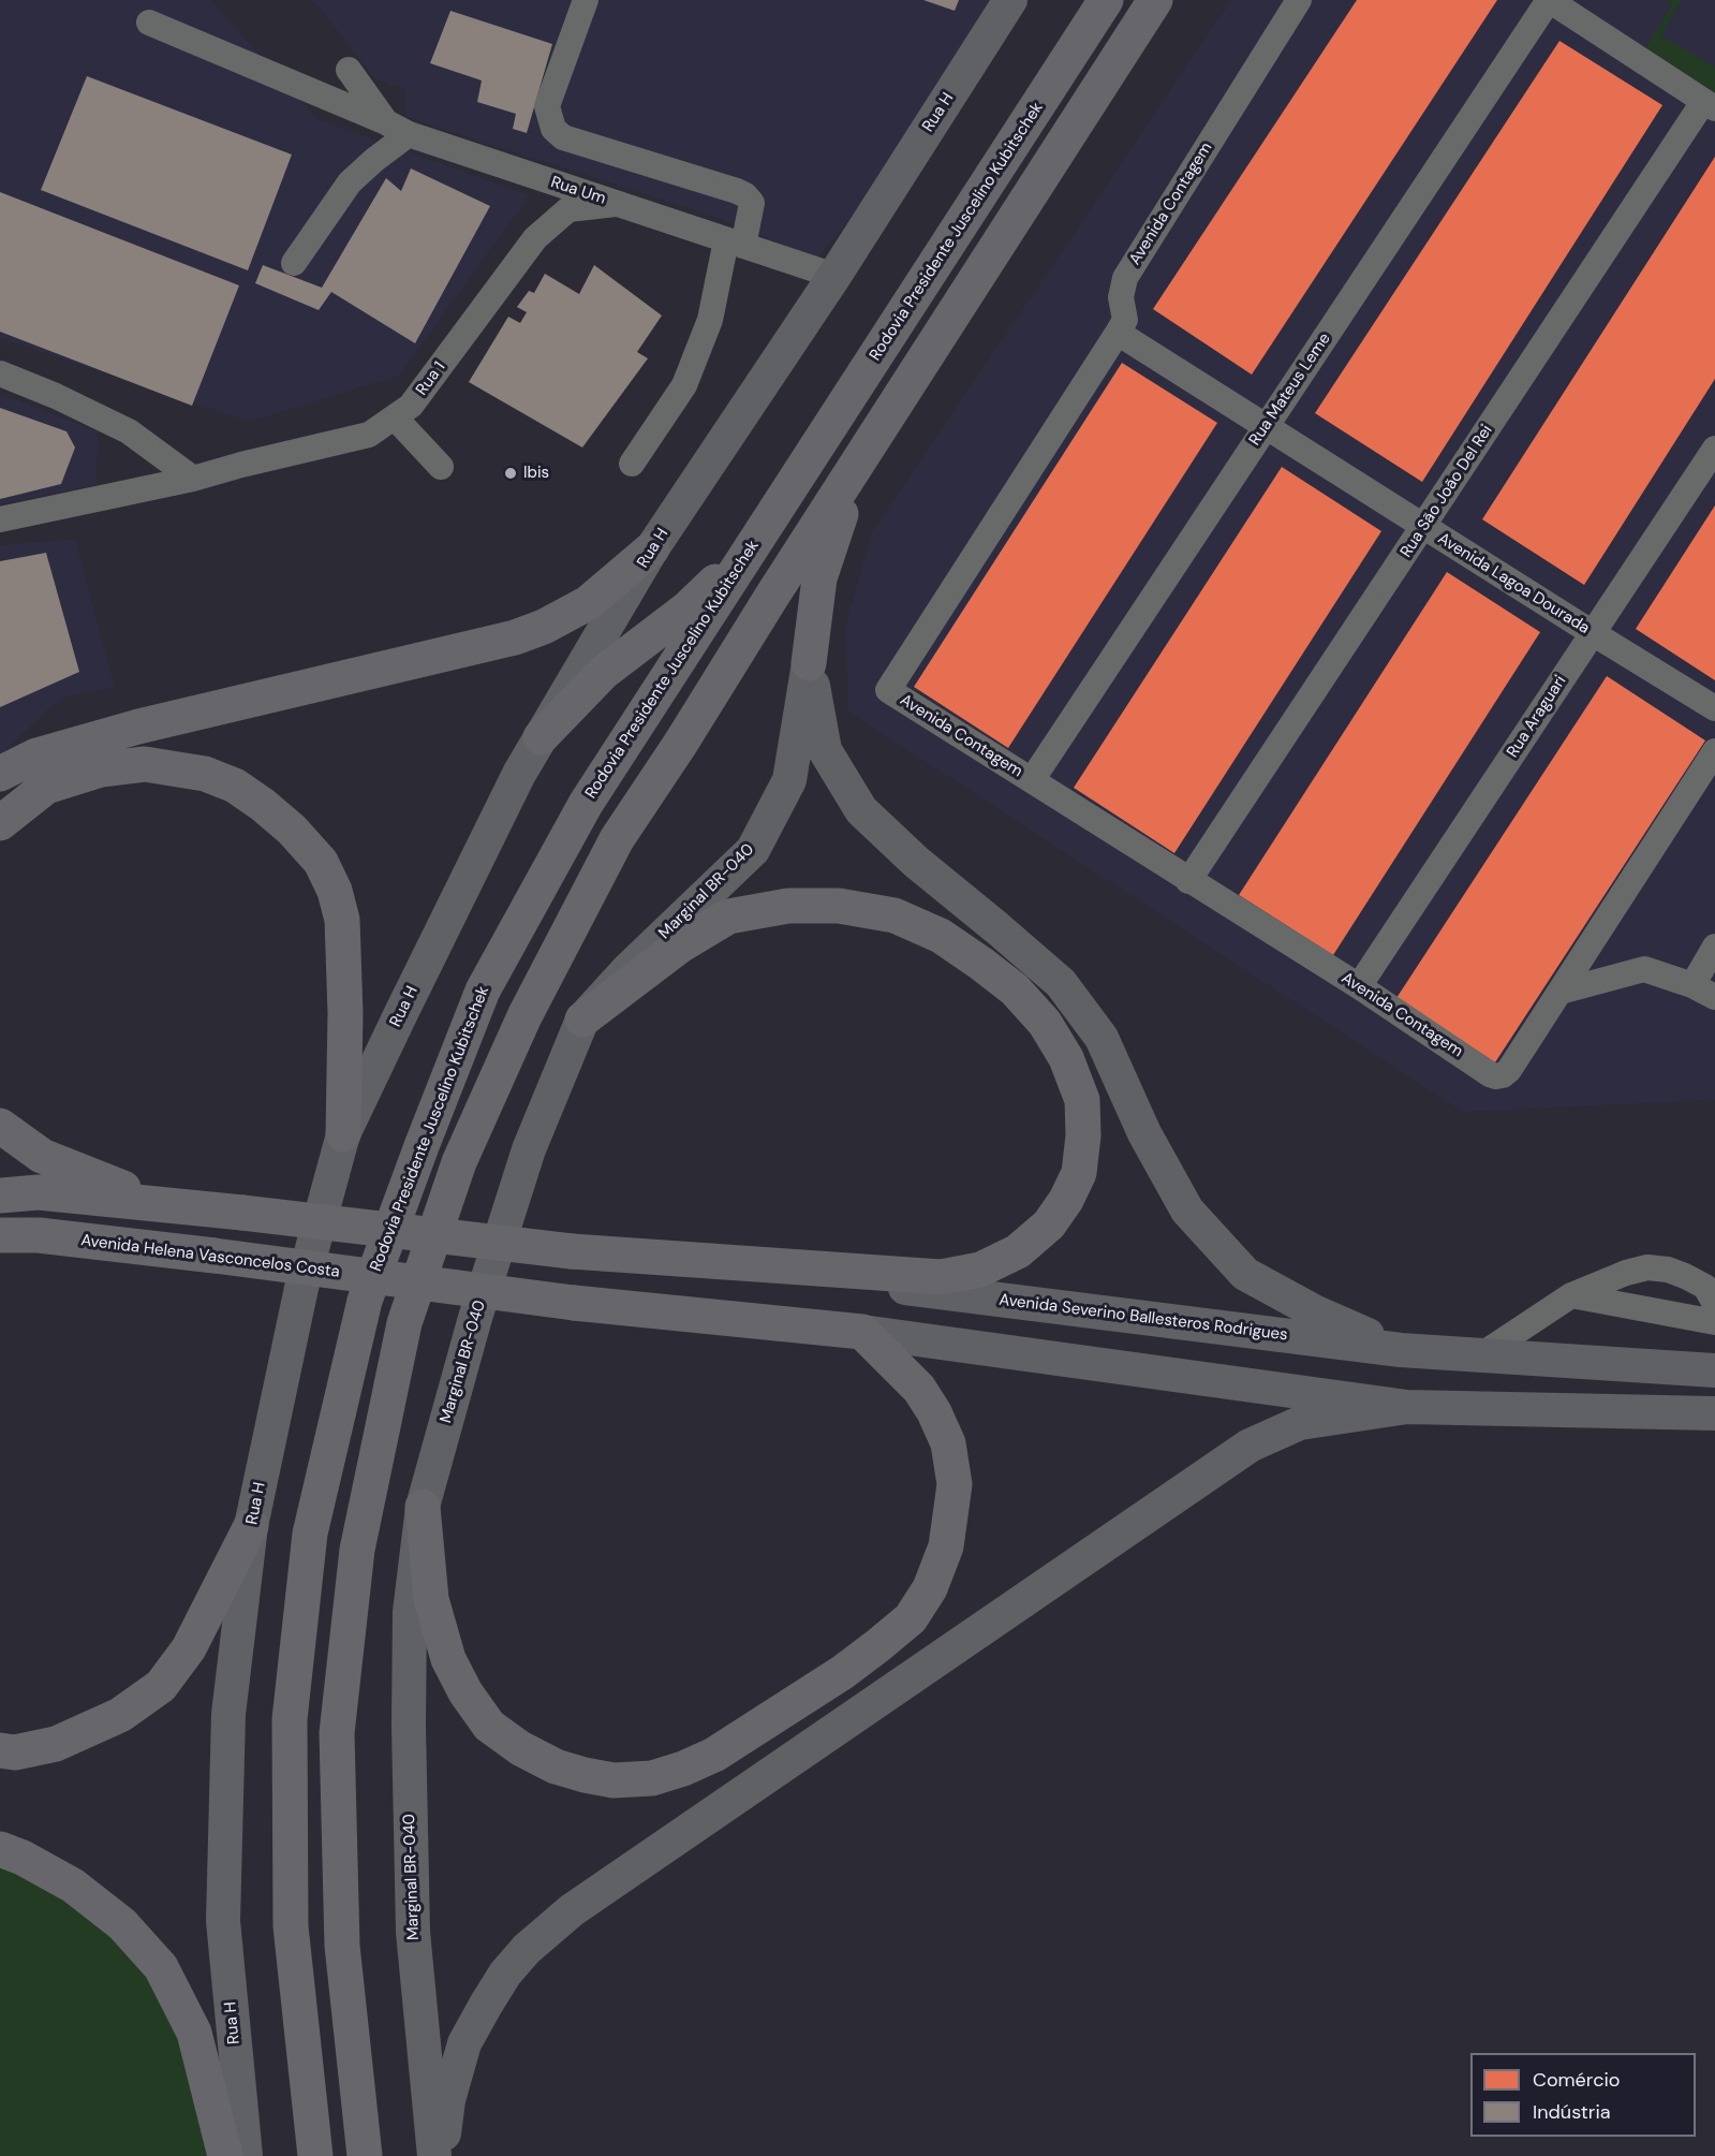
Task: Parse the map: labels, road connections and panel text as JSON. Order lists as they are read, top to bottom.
{
  "streets": {
    "highway": ["Rodovia Presidente Juscelino Kubitschek", "Avenida Helena Vasconcelos Costa", "Avenida Severino Ballesteros Rodrigues"],
    "main road": ["Rua H", "Marginal BR-040"],
    "lane": [
      "Rua Um",
      "Avenida Contagem",
      "Rua 1",
      "Rua Mateus Leme",
      "Rua São João Del Rei",
      "Avenida Lagoa Dourada",
      "Rua Araguari"
    ]
  },
  "crossings": [
    ["Rua H", "Rua Um"],
    ["Rua Um", "Rua 1"],
    ["Avenida Contagem", "Rua Mateus Leme"],
    ["Avenida Contagem", "Rua São João Del Rei"],
    ["Avenida Contagem", "Avenida Lagoa Dourada"],
    ["Avenida Contagem", "Rua Araguari"],
    ["Rua Mateus Leme", "Avenida Lagoa Dourada"],
    ["Rua São João Del Rei", "Avenida Lagoa Dourada"],
    ["Avenida Lagoa Dourada", "Rua Araguari"]
  ],
  "places": ["Ibis"],
  "legend": ["Comércio", "Indústria"]
}
